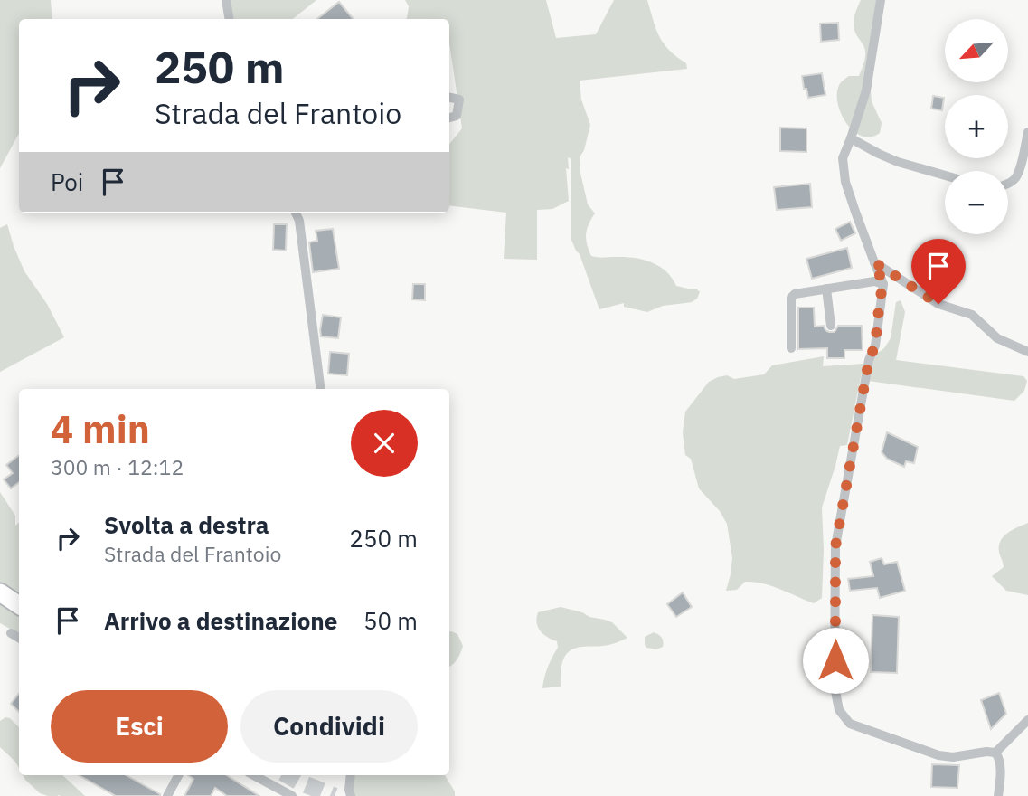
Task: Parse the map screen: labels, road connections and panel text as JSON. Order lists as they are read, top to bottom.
{
  "north": "bottom left",
  "page": {
    "map_buttons": ["+", "−"],
    "turn": ["250 m", "Strada del Frantoio"],
    "then": "Poi",
    "heading": ["4 min", "300 m · 12:12"],
    "list": [
      {
        "name": "Svolta a destra",
        "note": "Strada del Frantoio",
        "value": "250 m"
      },
      {
        "name": "Arrivo a destinazione",
        "value": "50 m"
      }
    ],
    "buttons": ["Esci", "Condividi"]
  }
}
